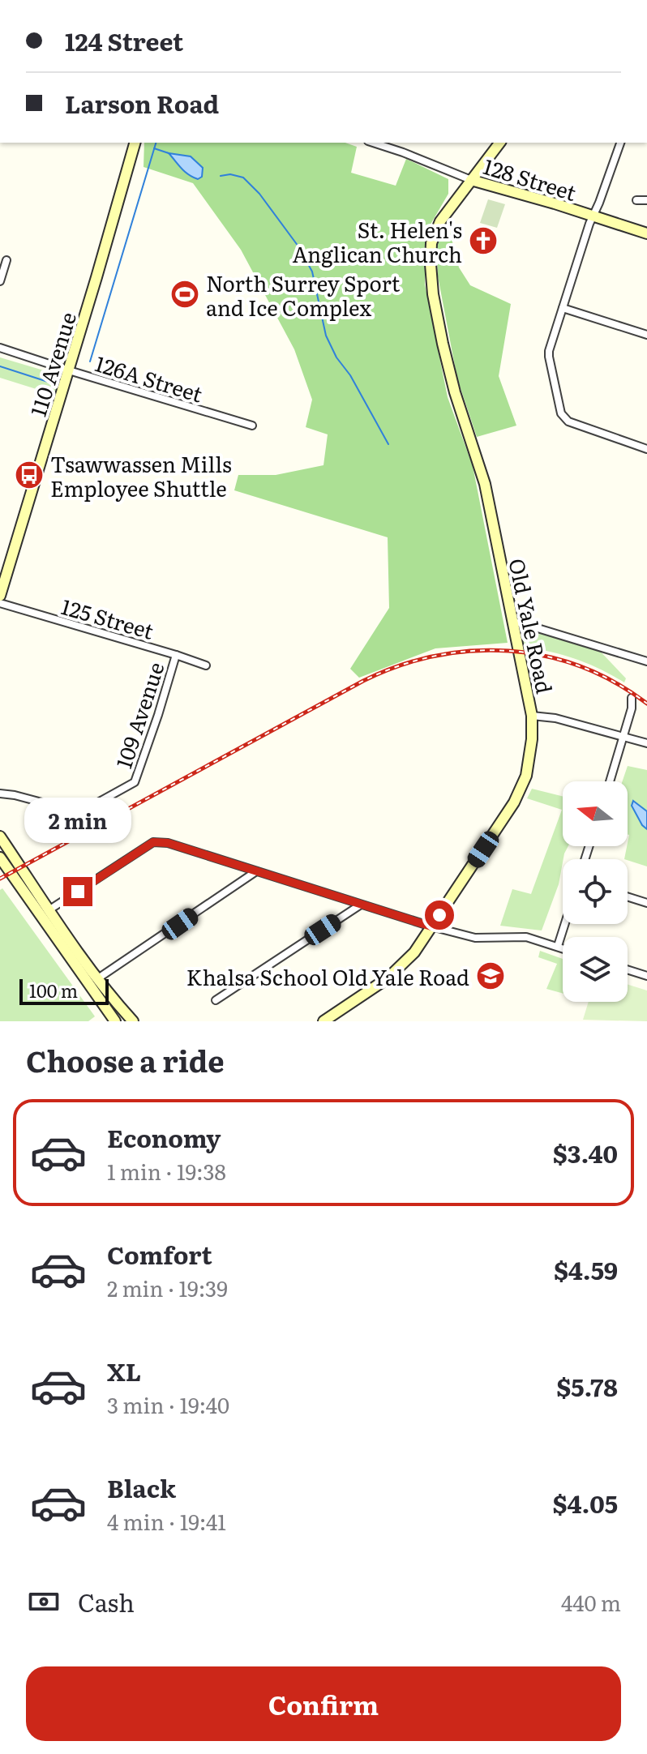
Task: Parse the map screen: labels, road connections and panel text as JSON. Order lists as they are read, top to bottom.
{
  "streets": {
    "main road": ["128 Street", "110 Avenue", "Old Yale Road"],
    "street": ["126A Street", "125 Street", "109 Avenue"]
  },
  "crossings": [
    ["128 Street", "Old Yale Road"],
    ["110 Avenue", "126A Street"],
    ["125 Street", "109 Avenue"]
  ],
  "places": {
    "church": ["St. Helen's Anglican Church"],
    "sports": ["North Surrey Sport and Ice Complex"],
    "bus stop": ["Tsawwassen Mills Employee Shuttle"],
    "school or university": ["Khalsa School Old Yale Road"]
  },
  "scale_bar": "100 m",
  "north": "left",
  "page": {
    "banner": ["124 Street", "Larson Road"],
    "bubble": "2 min",
    "scale": "100 m",
    "heading": "Choose a ride",
    "list": [
      {
        "name": "Economy",
        "note": "1 min · 19:38",
        "value": "$3.40"
      },
      {
        "name": "Comfort",
        "note": "2 min · 19:39",
        "value": "$4.59"
      },
      {
        "name": "XL",
        "note": "3 min · 19:40",
        "value": "$5.78"
      },
      {
        "name": "Black",
        "note": "4 min · 19:41",
        "value": "$4.05"
      }
    ],
    "pay": ["Cash", "440 m"],
    "buttons": "Confirm"
  }
}
